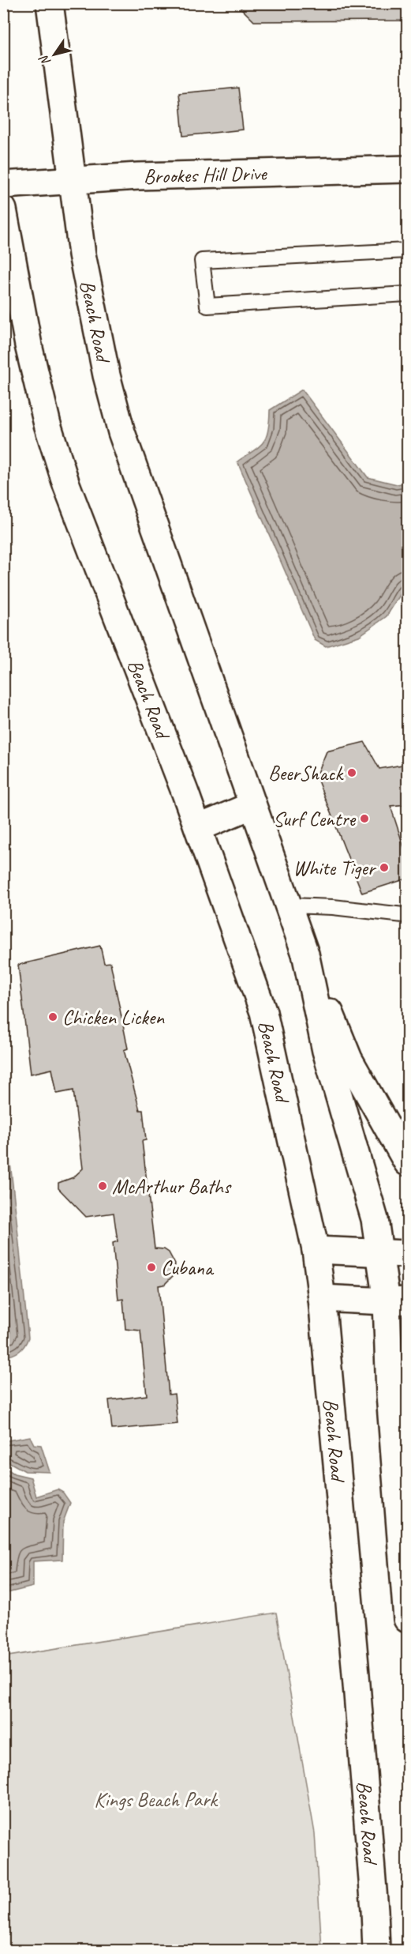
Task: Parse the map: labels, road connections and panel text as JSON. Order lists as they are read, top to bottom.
{
  "streets": {
    "main road": ["Brookes Hill Drive", "Beach Road"]
  },
  "crossings": [
    ["Brookes Hill Drive", "Beach Road"]
  ],
  "parks": ["Kings Beach Park"],
  "places": [
    "BeerShack",
    "Surf Centre",
    "White Tiger",
    "Chicken Licken",
    "McArthur Baths",
    "Cubana"
  ],
  "north": "bottom left"
}
